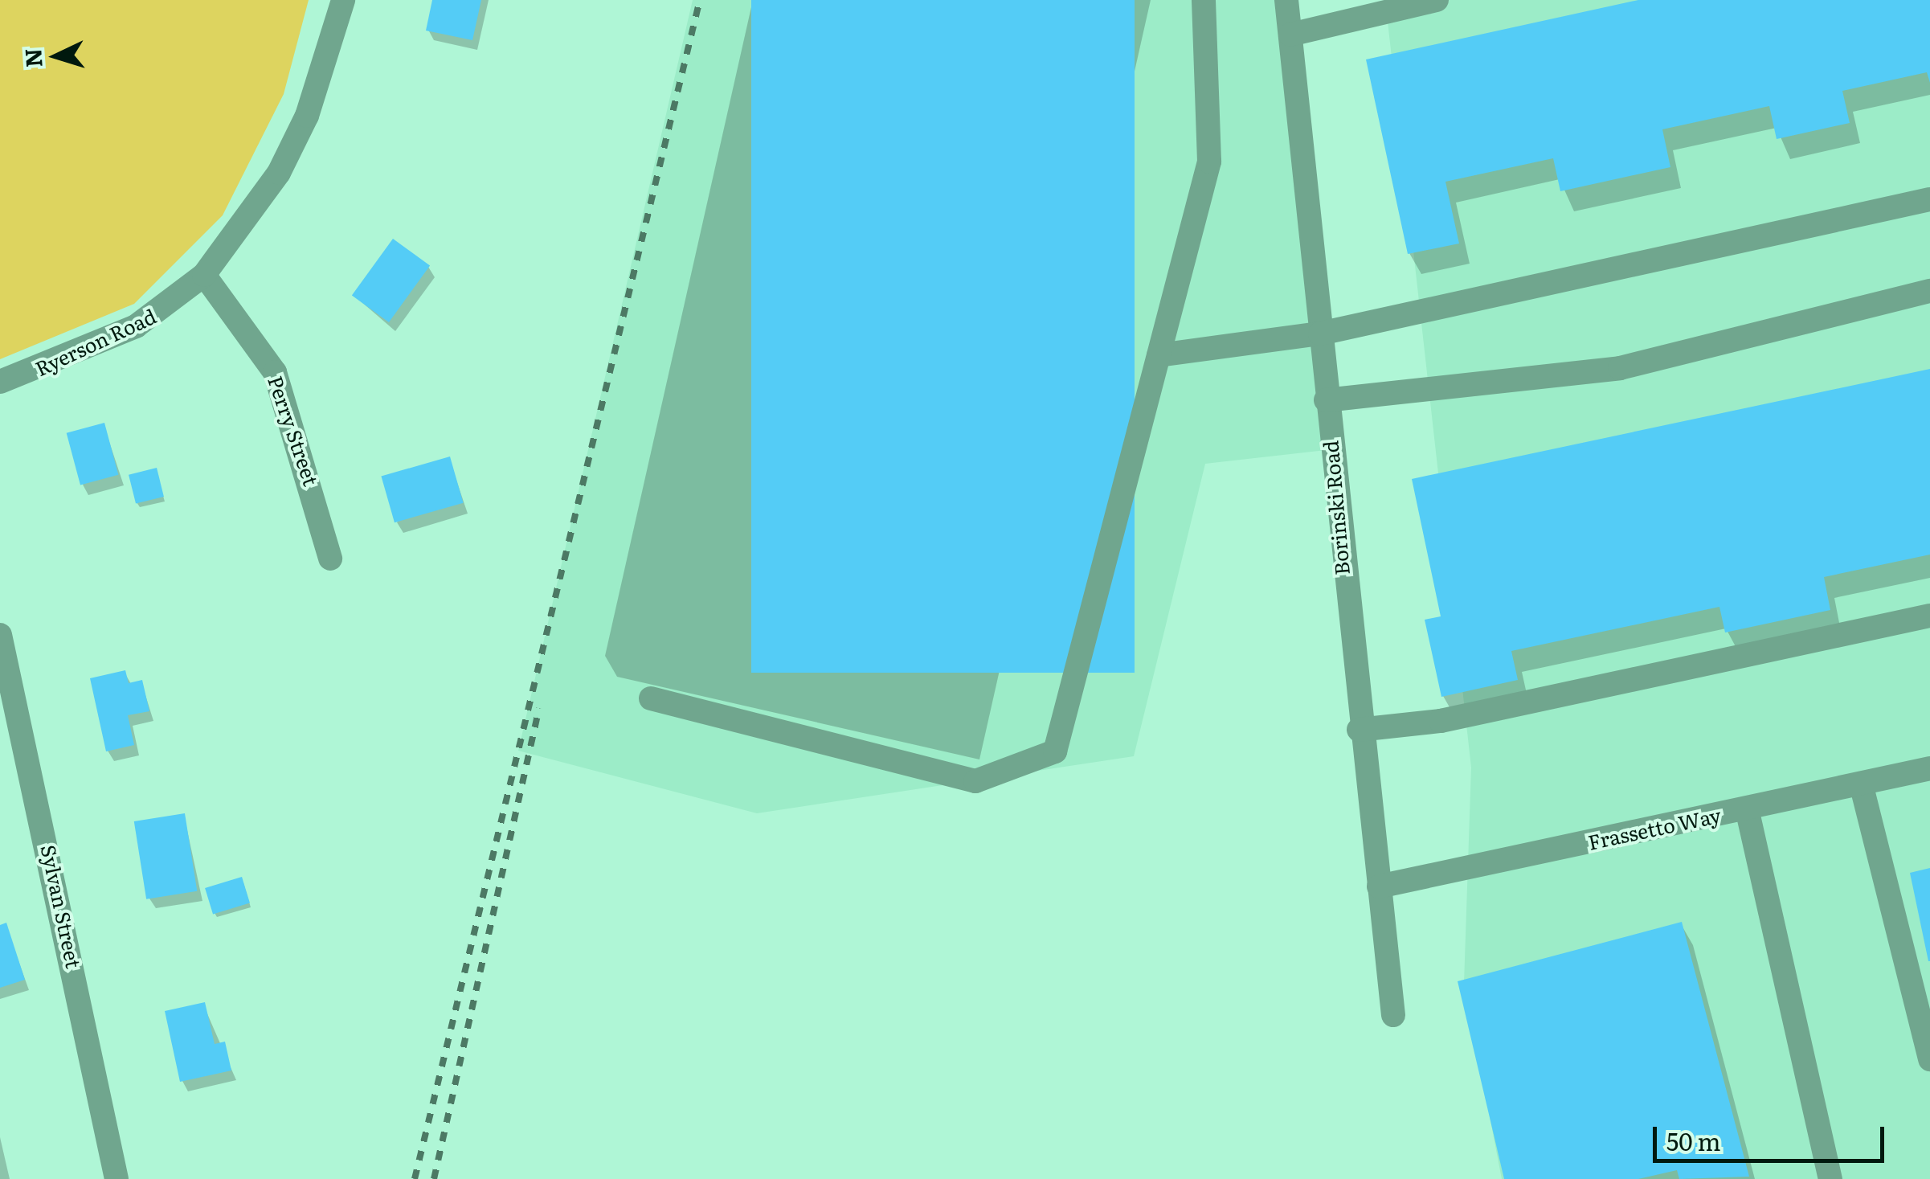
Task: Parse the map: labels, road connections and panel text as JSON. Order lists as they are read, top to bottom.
{
  "streets": {
    "street": [
      "Ryerson Road",
      "Perry Street",
      "Borinski Road",
      "Frassetto Way",
      "Sylvan Street"
    ]
  },
  "crossings": [
    ["Ryerson Road", "Perry Street"],
    ["Borinski Road", "Frassetto Way"]
  ],
  "scale_bar": "50 m",
  "north": "left"
}
